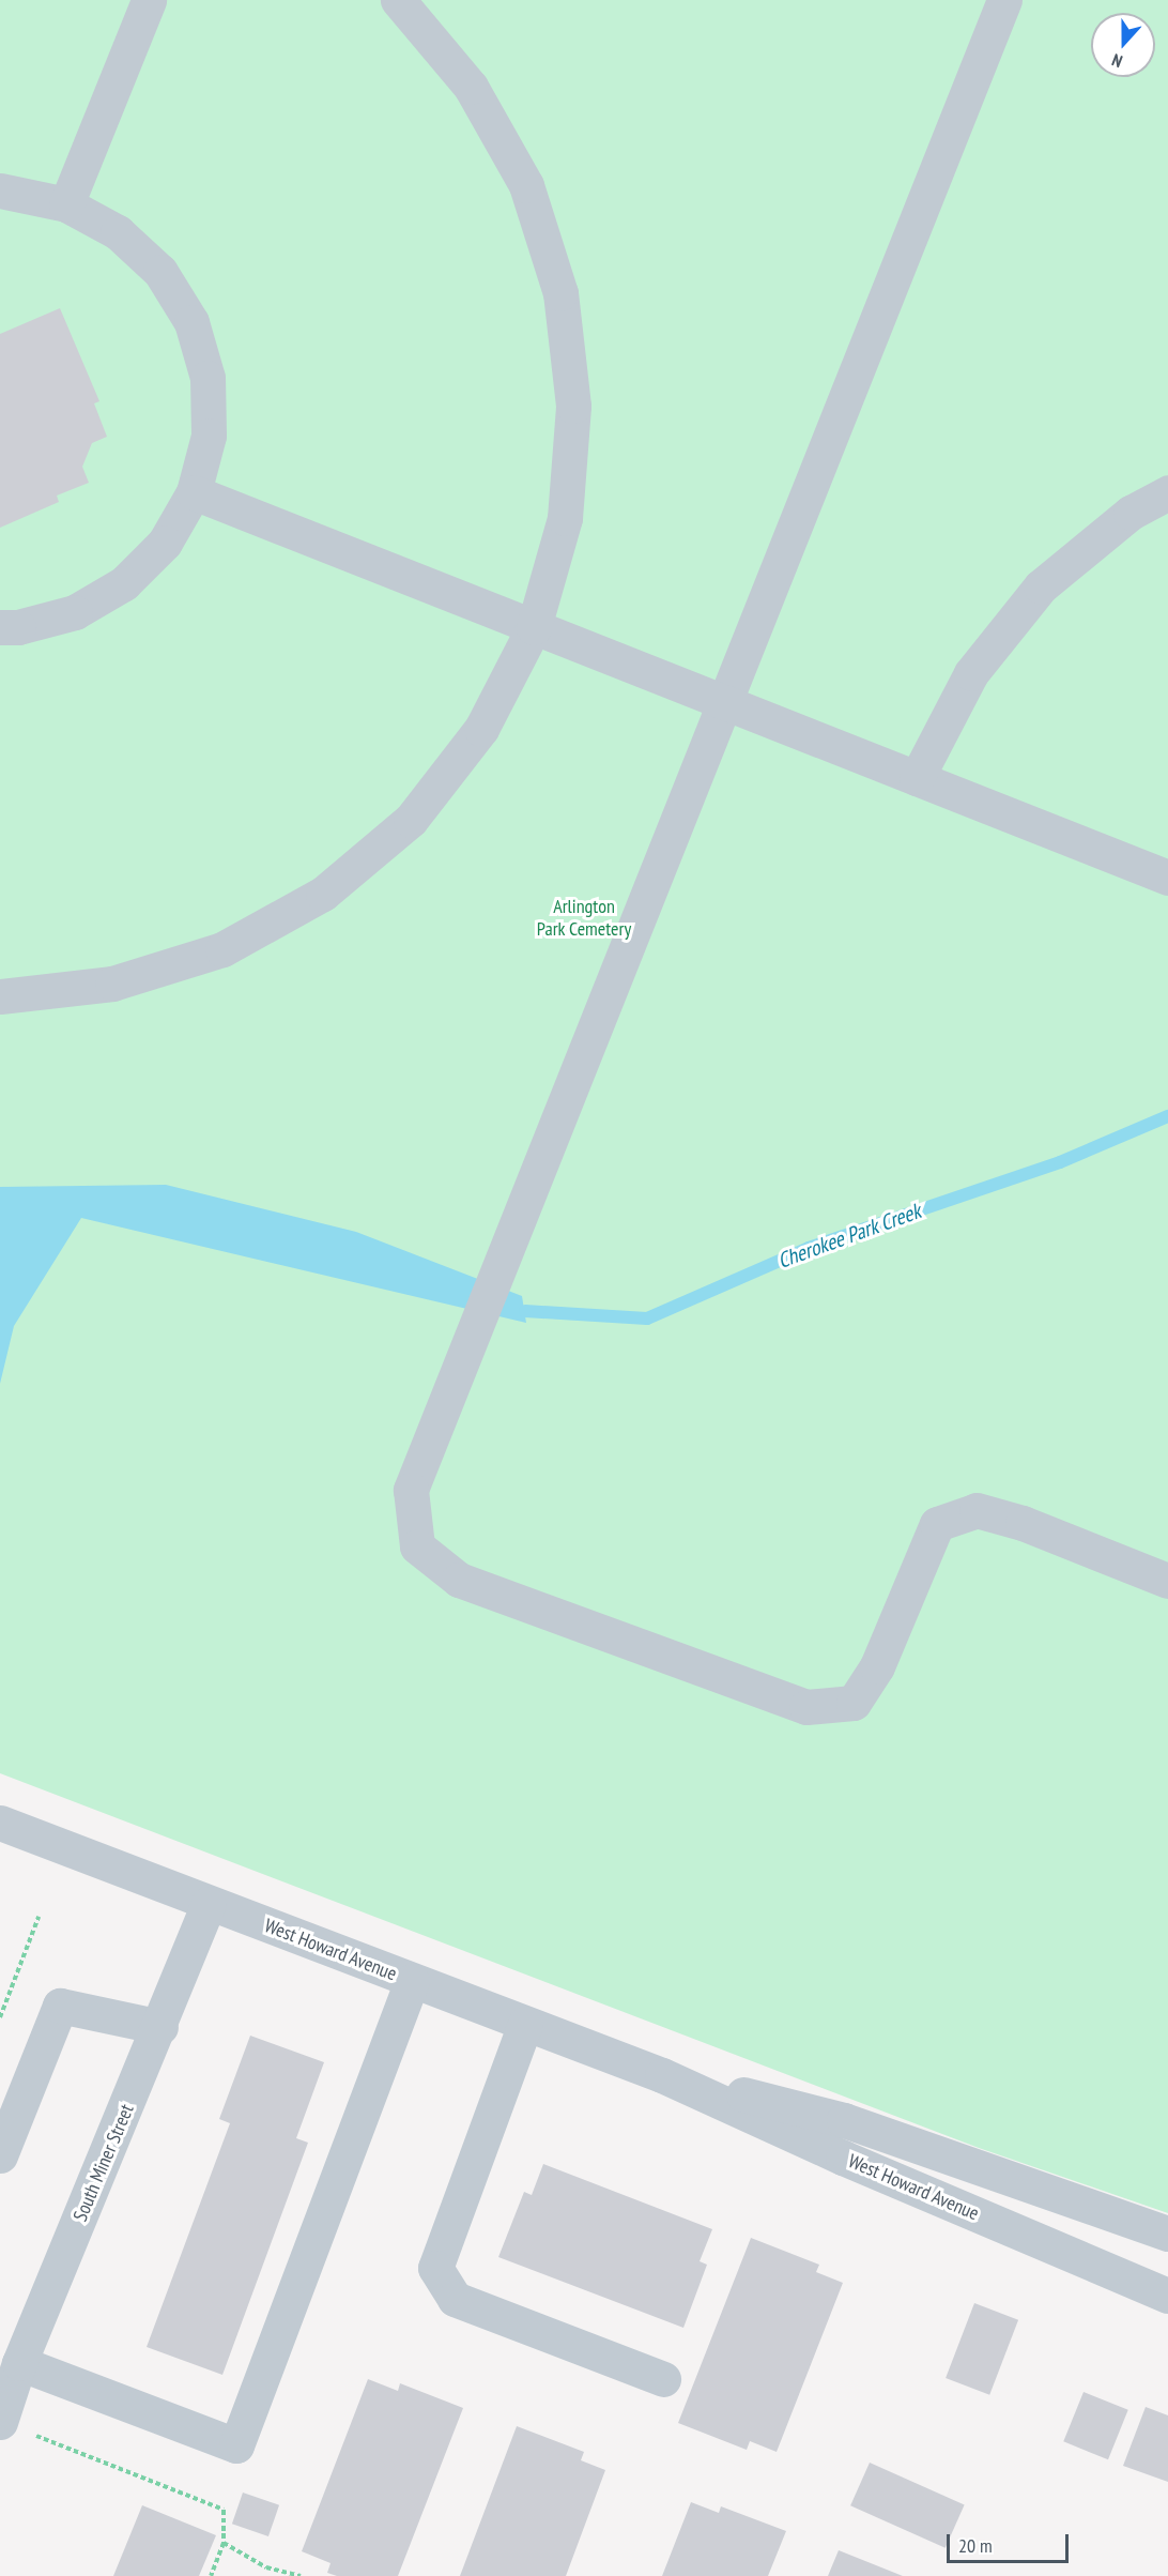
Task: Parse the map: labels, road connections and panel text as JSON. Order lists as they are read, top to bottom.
{
  "streets": {
    "street": ["West Howard Avenue", "South Miner Street"]
  },
  "crossings": [
    ["West Howard Avenue", "South Miner Street"]
  ],
  "water": ["Cherokee Park Creek"],
  "parks": ["Arlington Park Cemetery"],
  "scale_bar": "20 m",
  "north": "bottom"
}
